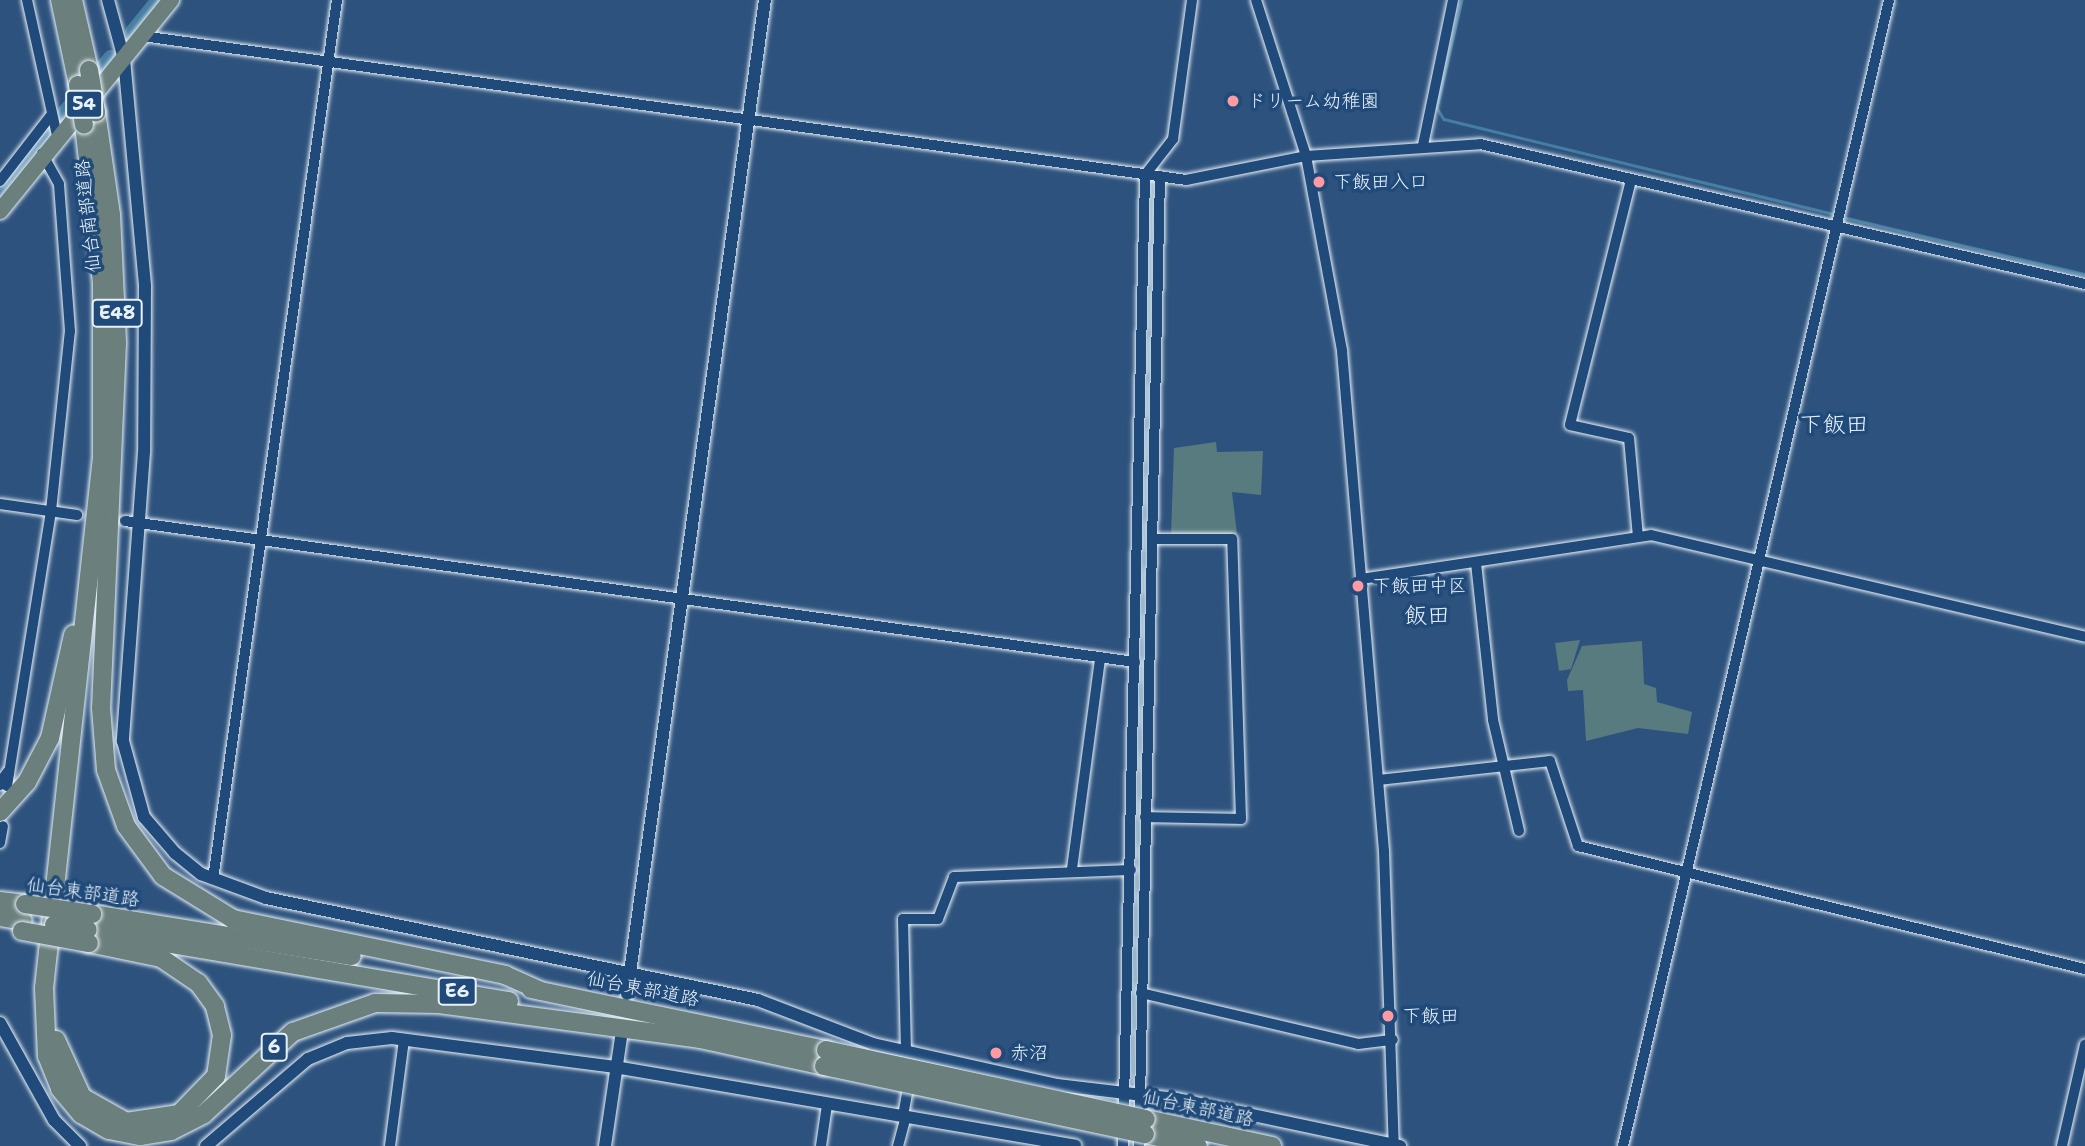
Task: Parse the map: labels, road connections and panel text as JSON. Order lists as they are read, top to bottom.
{
  "streets": {
    "highway": [
      "仙台南部道路",
      "E48",
      "仙台東部道路",
      "E6",
      "6"
    ],
    "main road": ["54"]
  },
  "crossings": [
    ["仙台南部道路", "6"],
    ["仙台東部道路", "6"]
  ],
  "districts": ["下飯田", "飯田"],
  "places": [
    "ドリーム幼稚園",
    "下飯田入口",
    "下飯田中区",
    "下飯田",
    "赤沼"
  ]
}
